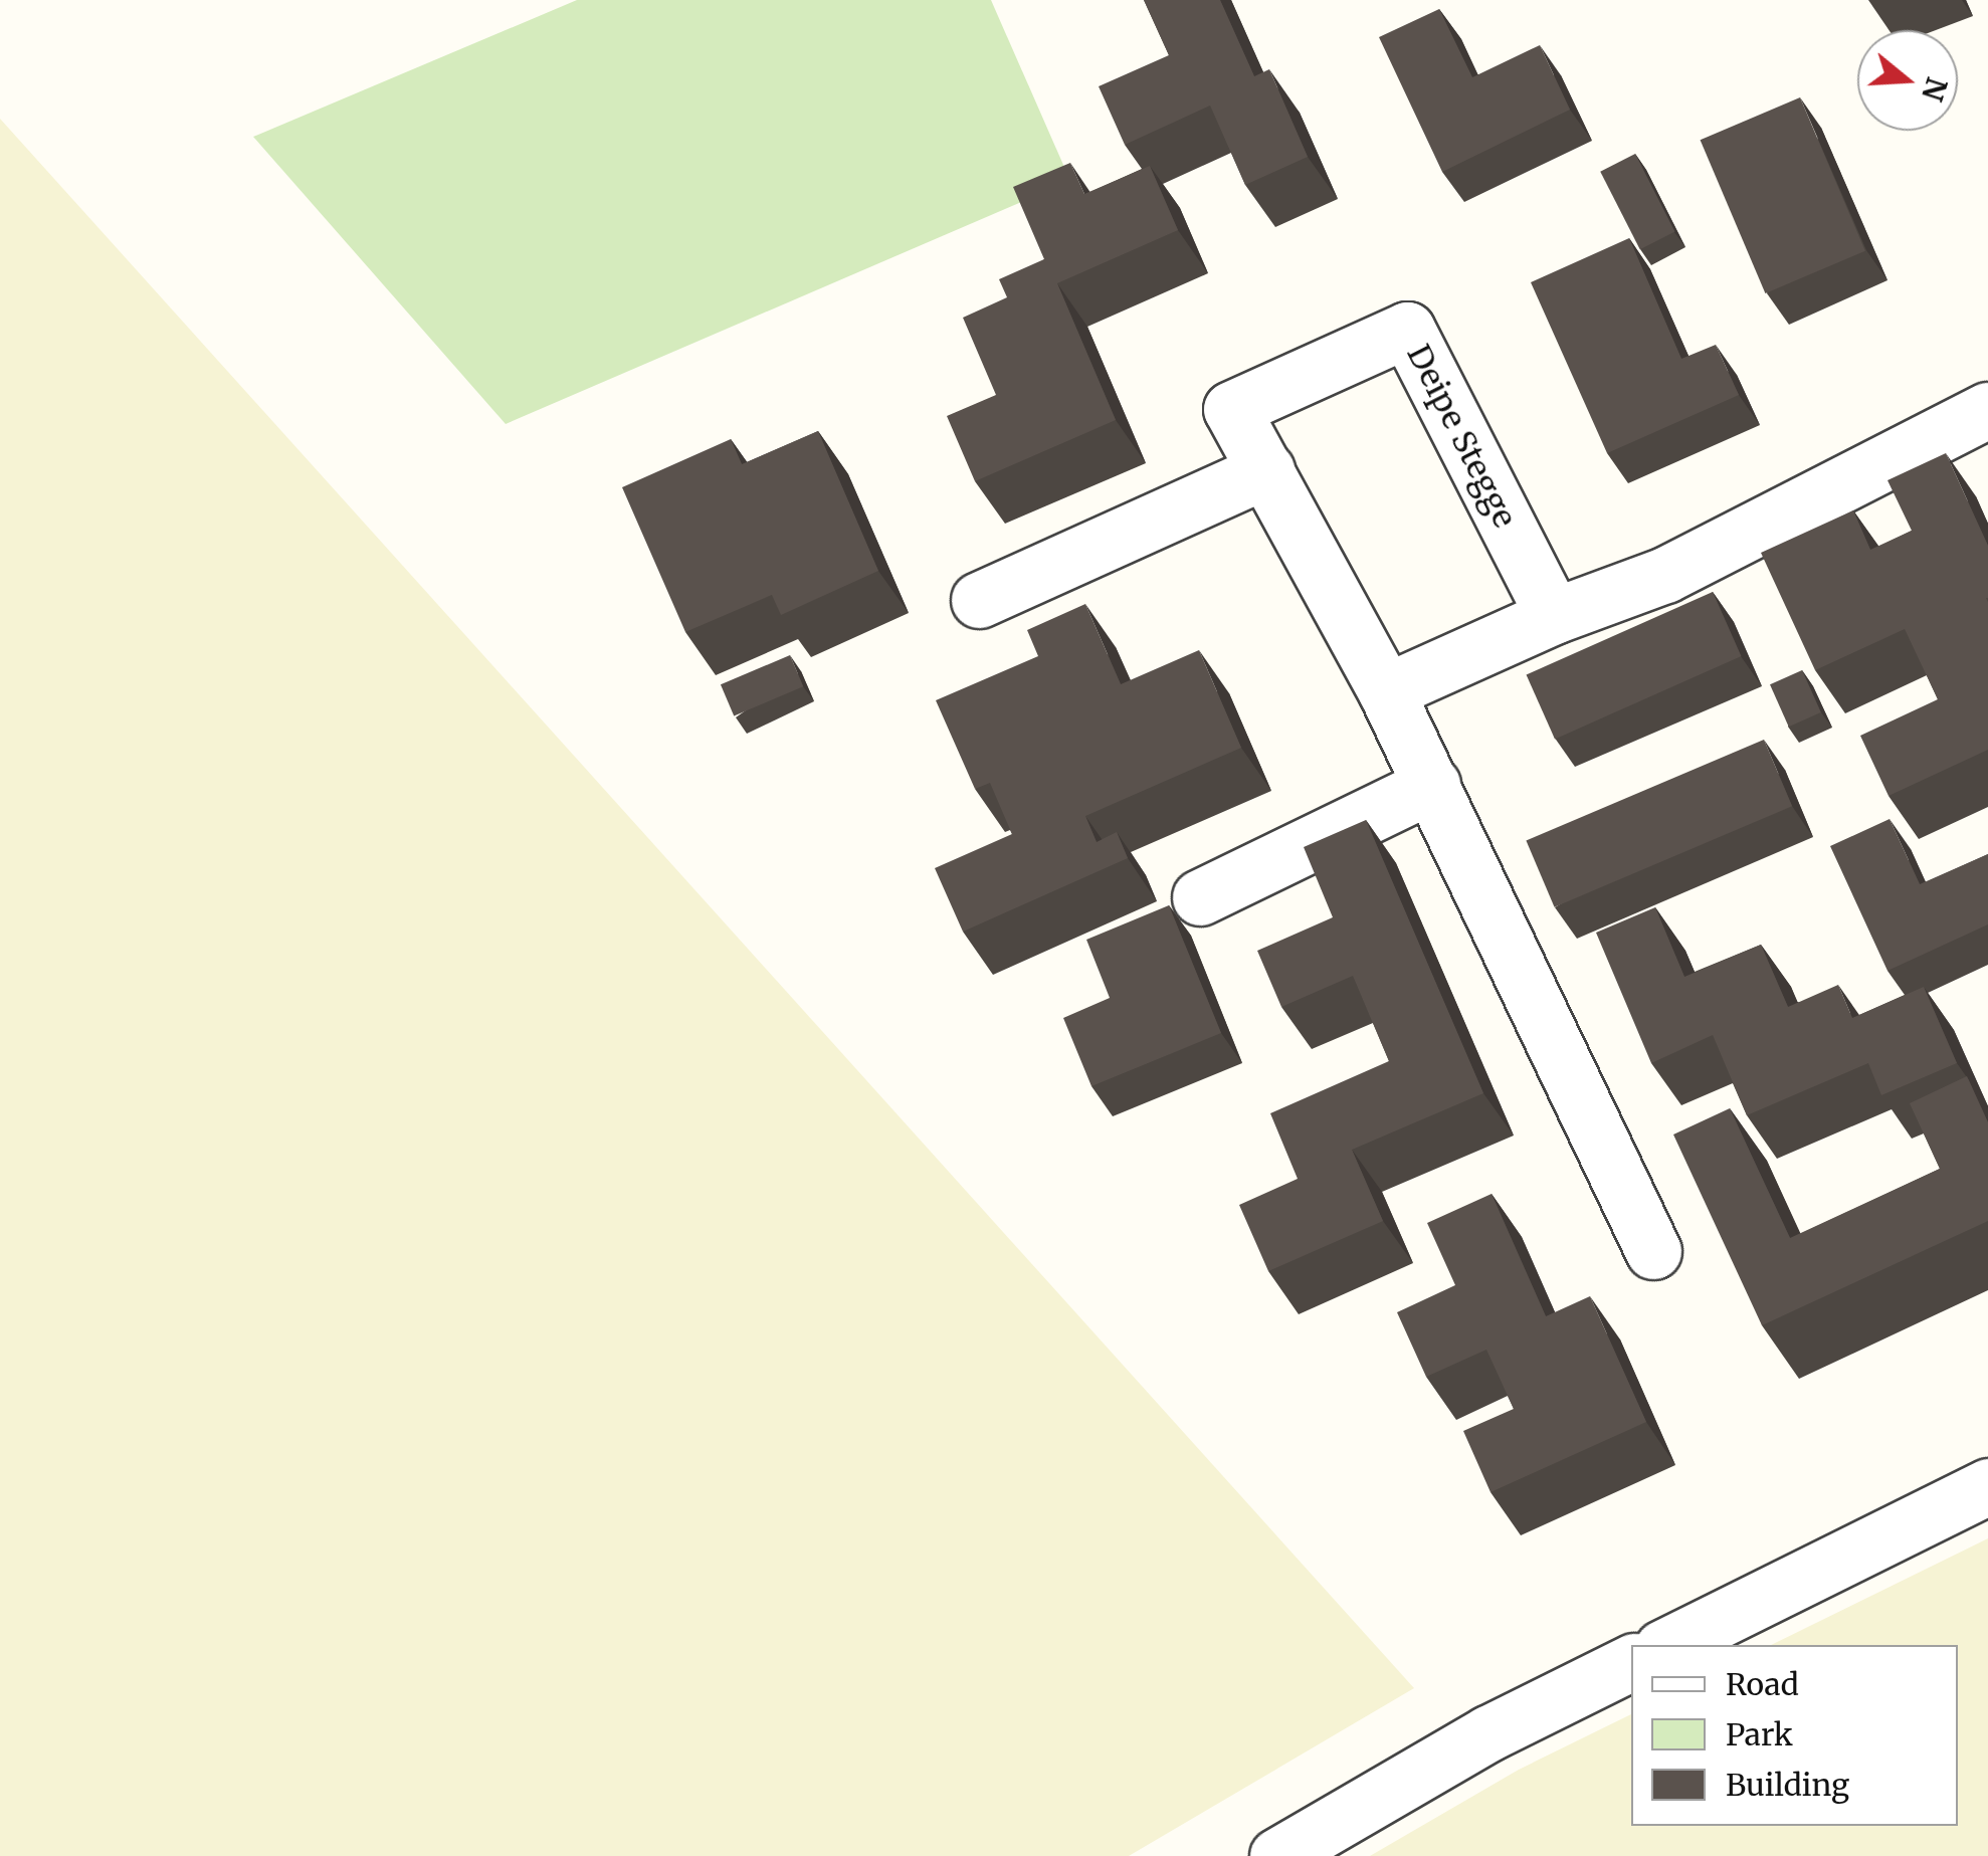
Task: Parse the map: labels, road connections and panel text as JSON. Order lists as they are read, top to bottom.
{
  "streets": {
    "street": ["Deipe Stegge"]
  },
  "legend": ["Road", "Park", "Building"],
  "north": "right"
}
